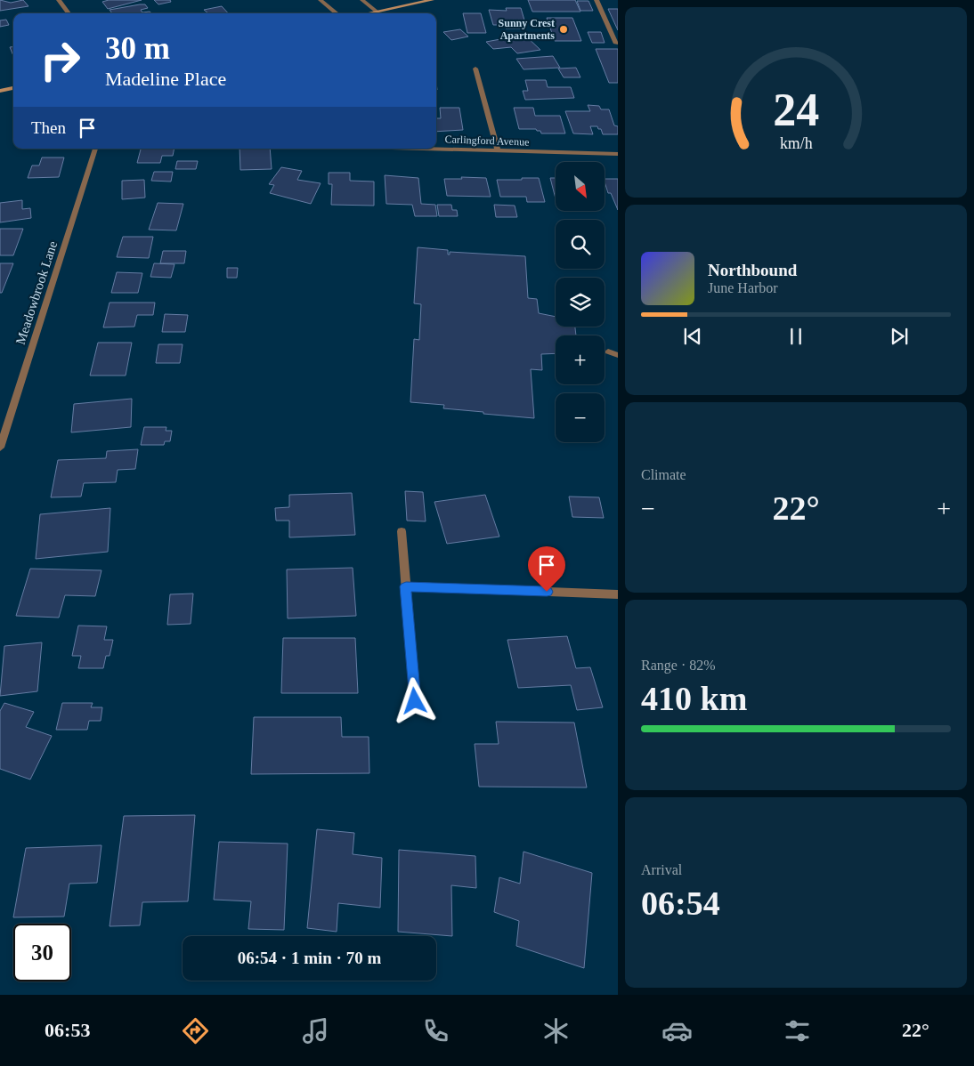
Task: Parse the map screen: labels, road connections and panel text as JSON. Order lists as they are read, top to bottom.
{
  "streets": {
    "street": ["Carlingford Avenue", "Meadowbrook Lane"]
  },
  "places": ["Sunny Crest Apartments"],
  "north": "bottom right",
  "page": {
    "turn": ["30 m", "Madeline Place"],
    "then": "Then",
    "map_buttons": ["+", "−"],
    "song": ["Northbound", "June Harbor"],
    "tile": [
      "Climate",
      ["Range · 82%", "410 km"],
      ["Arrival", "06:54"]
    ],
    "heat": ["−", "22°", "+"],
    "limit": "30",
    "trip": "06:54 · 1 min · 70 m",
    "tabs": ["06:53", "22°"],
    "gauge": ["24", "km/h"]
  }
}
